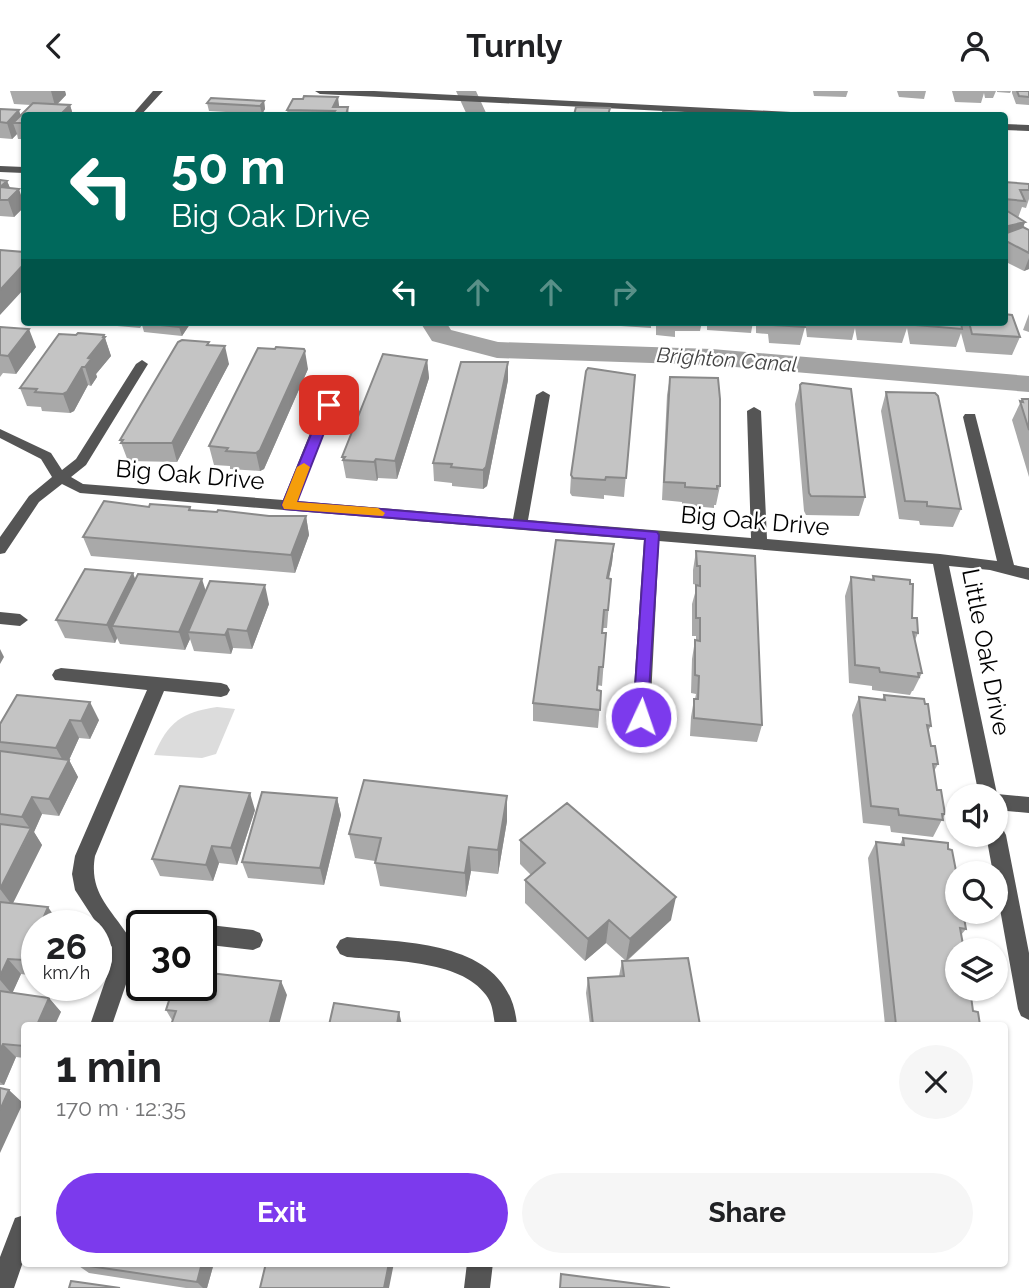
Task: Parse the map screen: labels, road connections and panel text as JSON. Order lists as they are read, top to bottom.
{
  "streets": {
    "street": ["Big Oak Drive", "Little Oak Drive"]
  },
  "crossings": [
    ["Big Oak Drive", "Little Oak Drive"]
  ],
  "water": ["Brighton Canal"],
  "page": {
    "header": "Turnly",
    "turn": ["50 m", "Big Oak Drive"],
    "speed": "26 km/h",
    "limit": "30",
    "heading": ["1 min", "170 m · 12:35"],
    "buttons": ["Exit", "Share"]
  }
}
